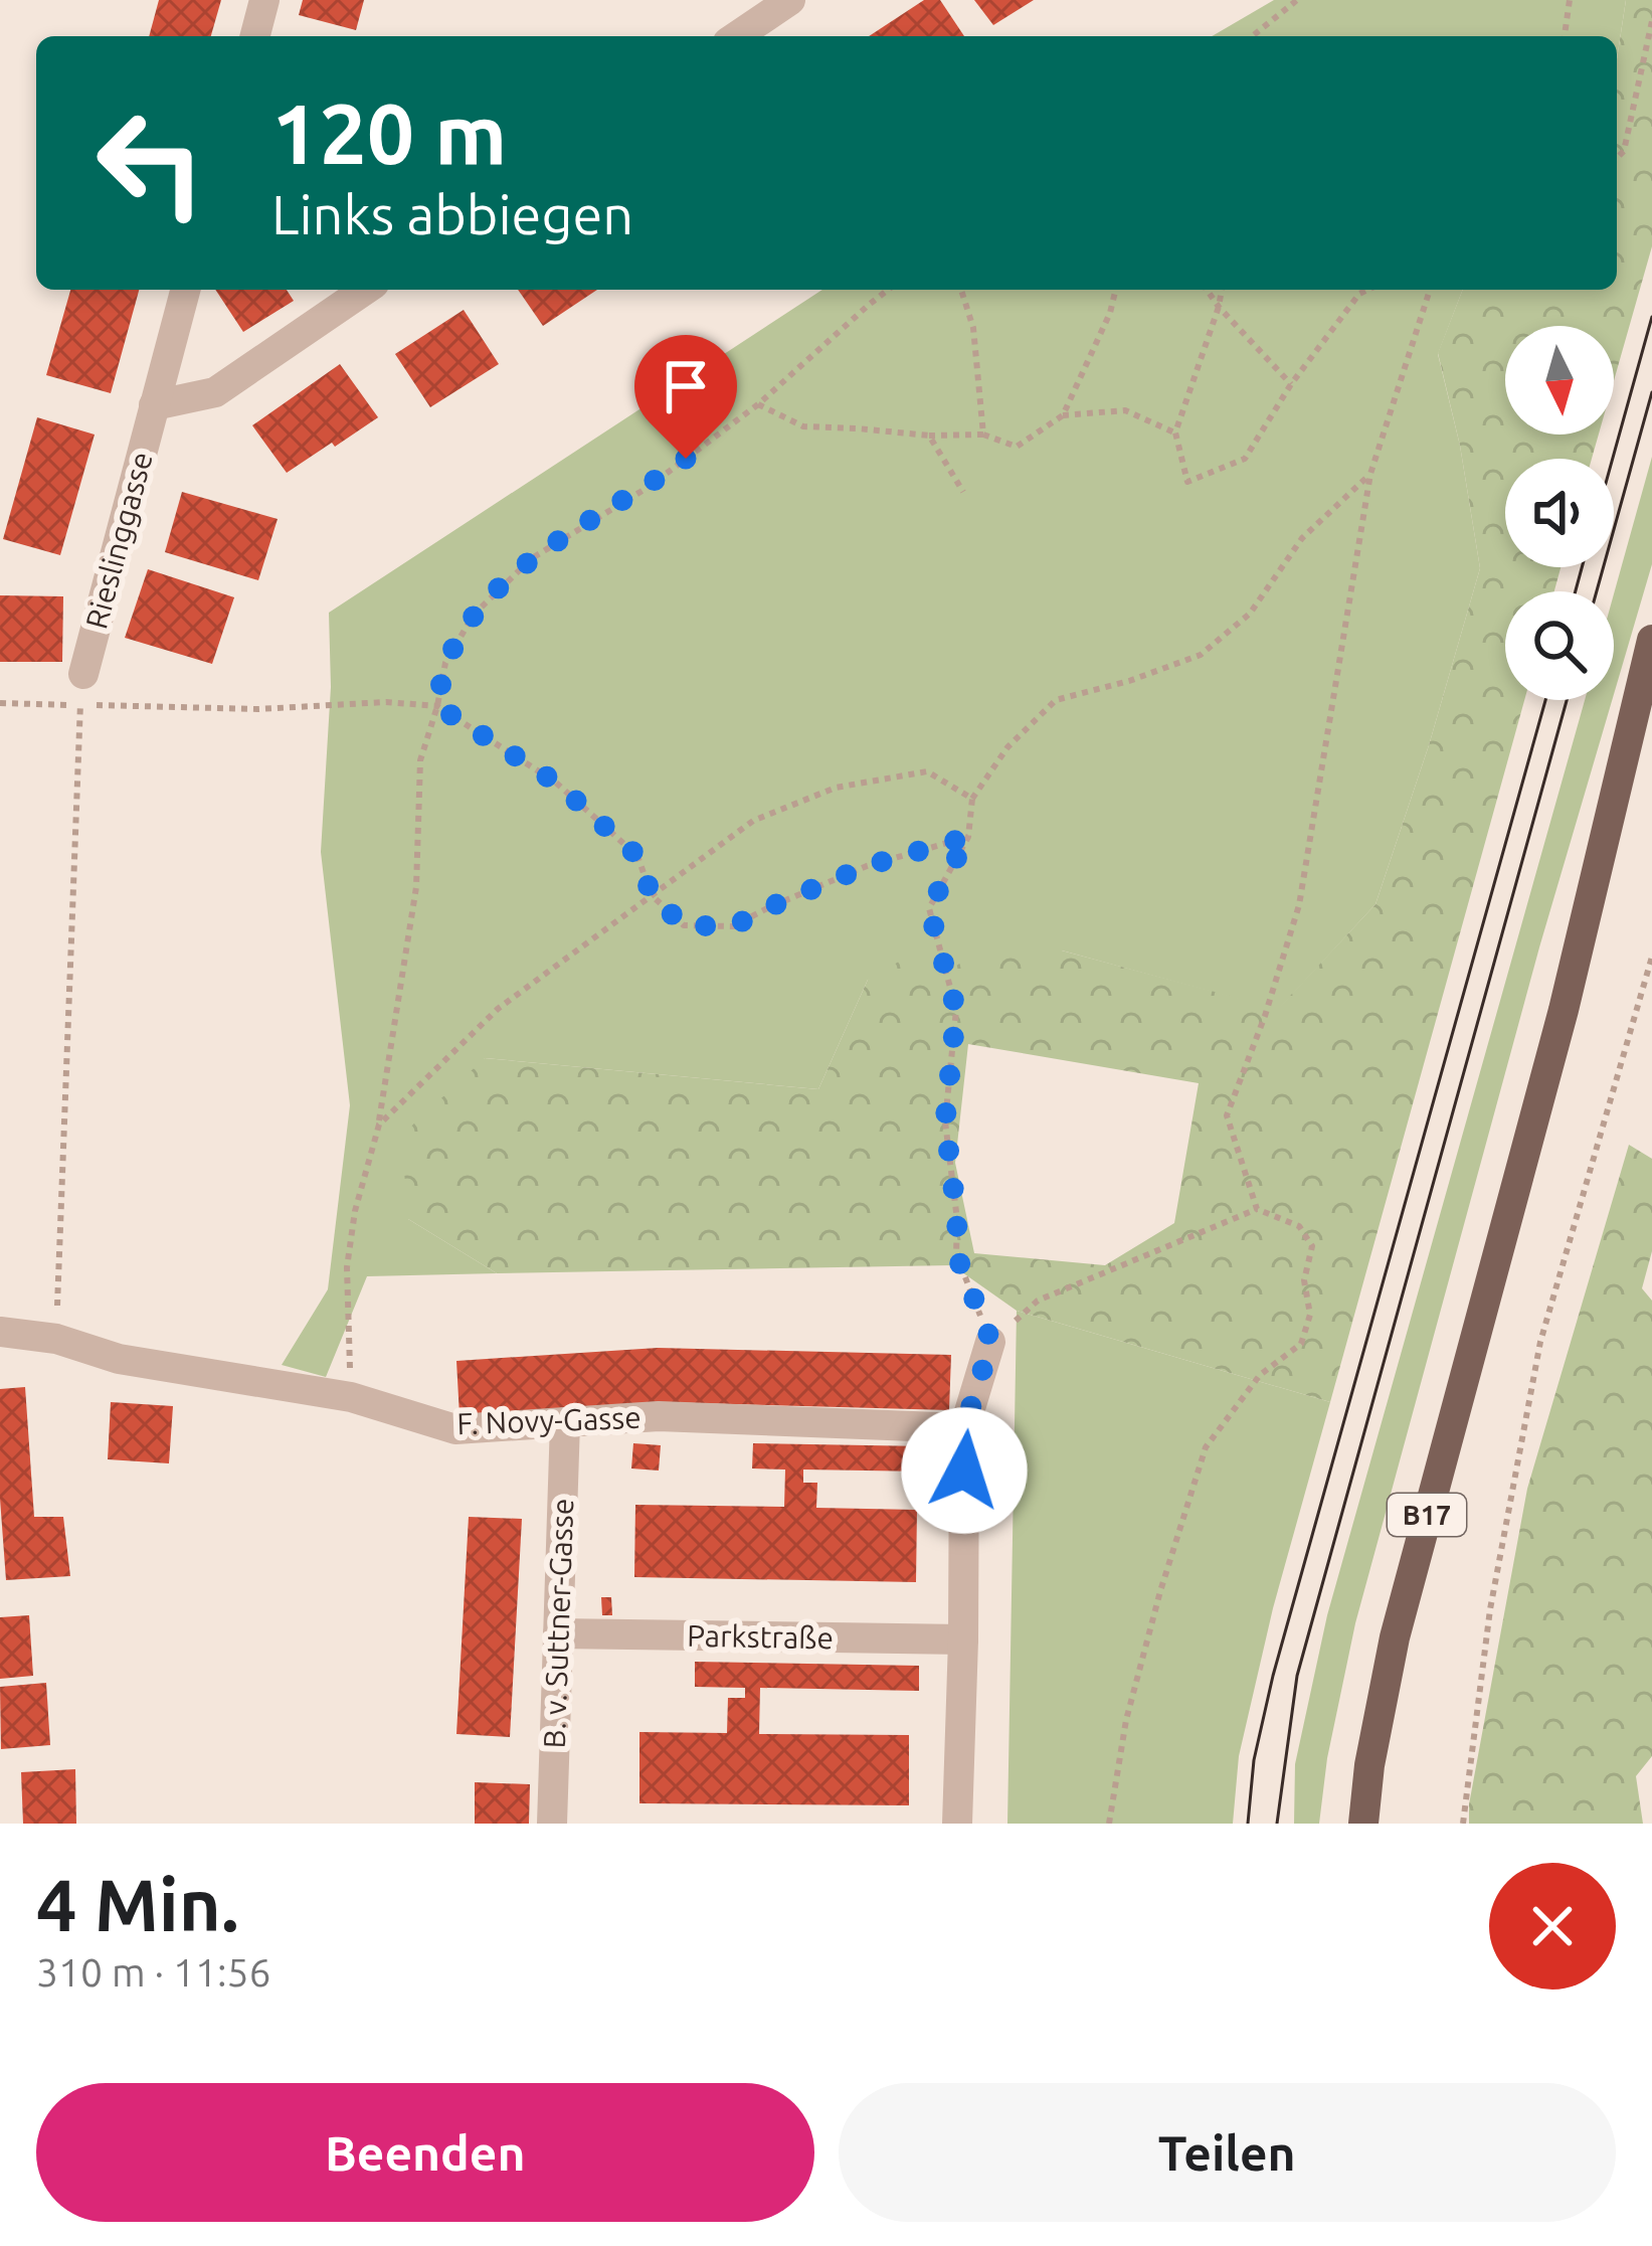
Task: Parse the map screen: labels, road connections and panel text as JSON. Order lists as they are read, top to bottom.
{
  "streets": {
    "main road": ["B17"],
    "street": [
      "Rieslinggasse",
      "F. Novy-Gasse",
      "B. v. Suttner-Gasse",
      "Parkstraße"
    ]
  },
  "crossings": [
    ["F. Novy-Gasse", "B. v. Suttner-Gasse"],
    ["B. v. Suttner-Gasse", "Parkstraße"]
  ],
  "north": "bottom",
  "page": {
    "turn": ["120 m", "Links abbiegen"],
    "heading": ["4 Min.", "310 m · 11:56"],
    "buttons": ["Beenden", "Teilen"]
  }
}
